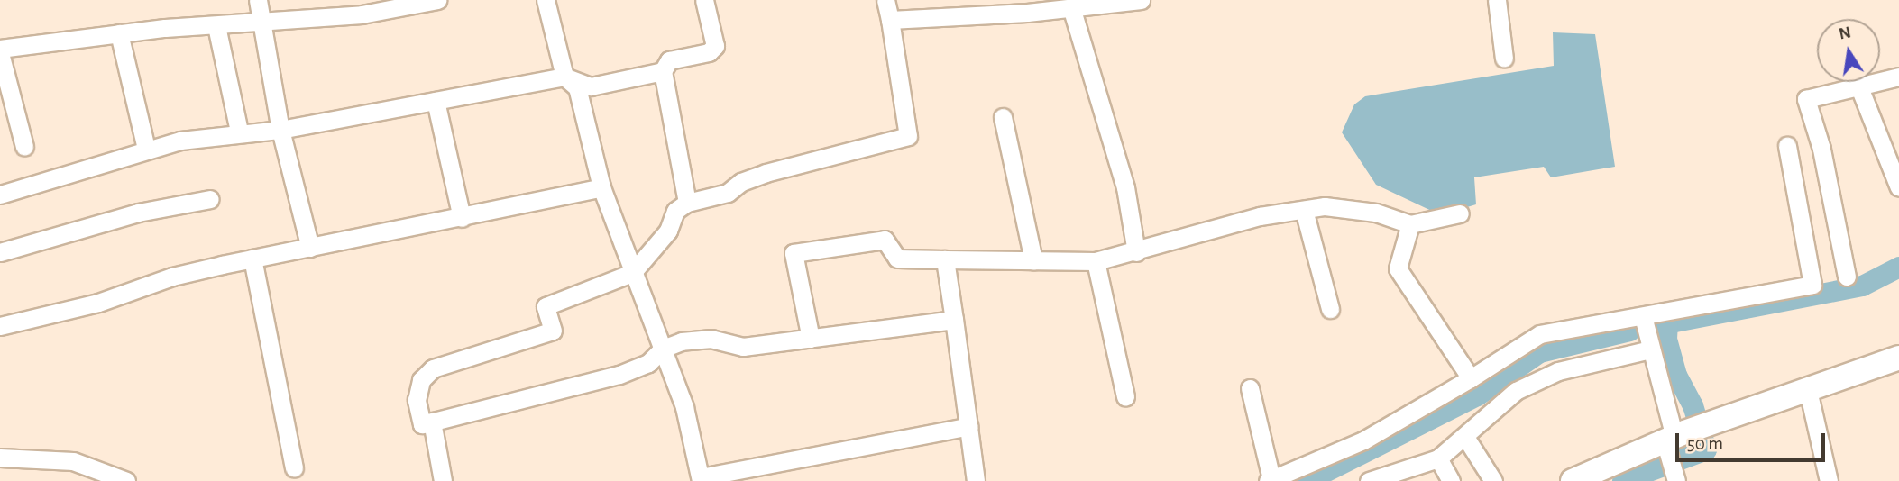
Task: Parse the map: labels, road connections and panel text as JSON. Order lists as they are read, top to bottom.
{
  "scale_bar": "50 m",
  "north": "top"
}
